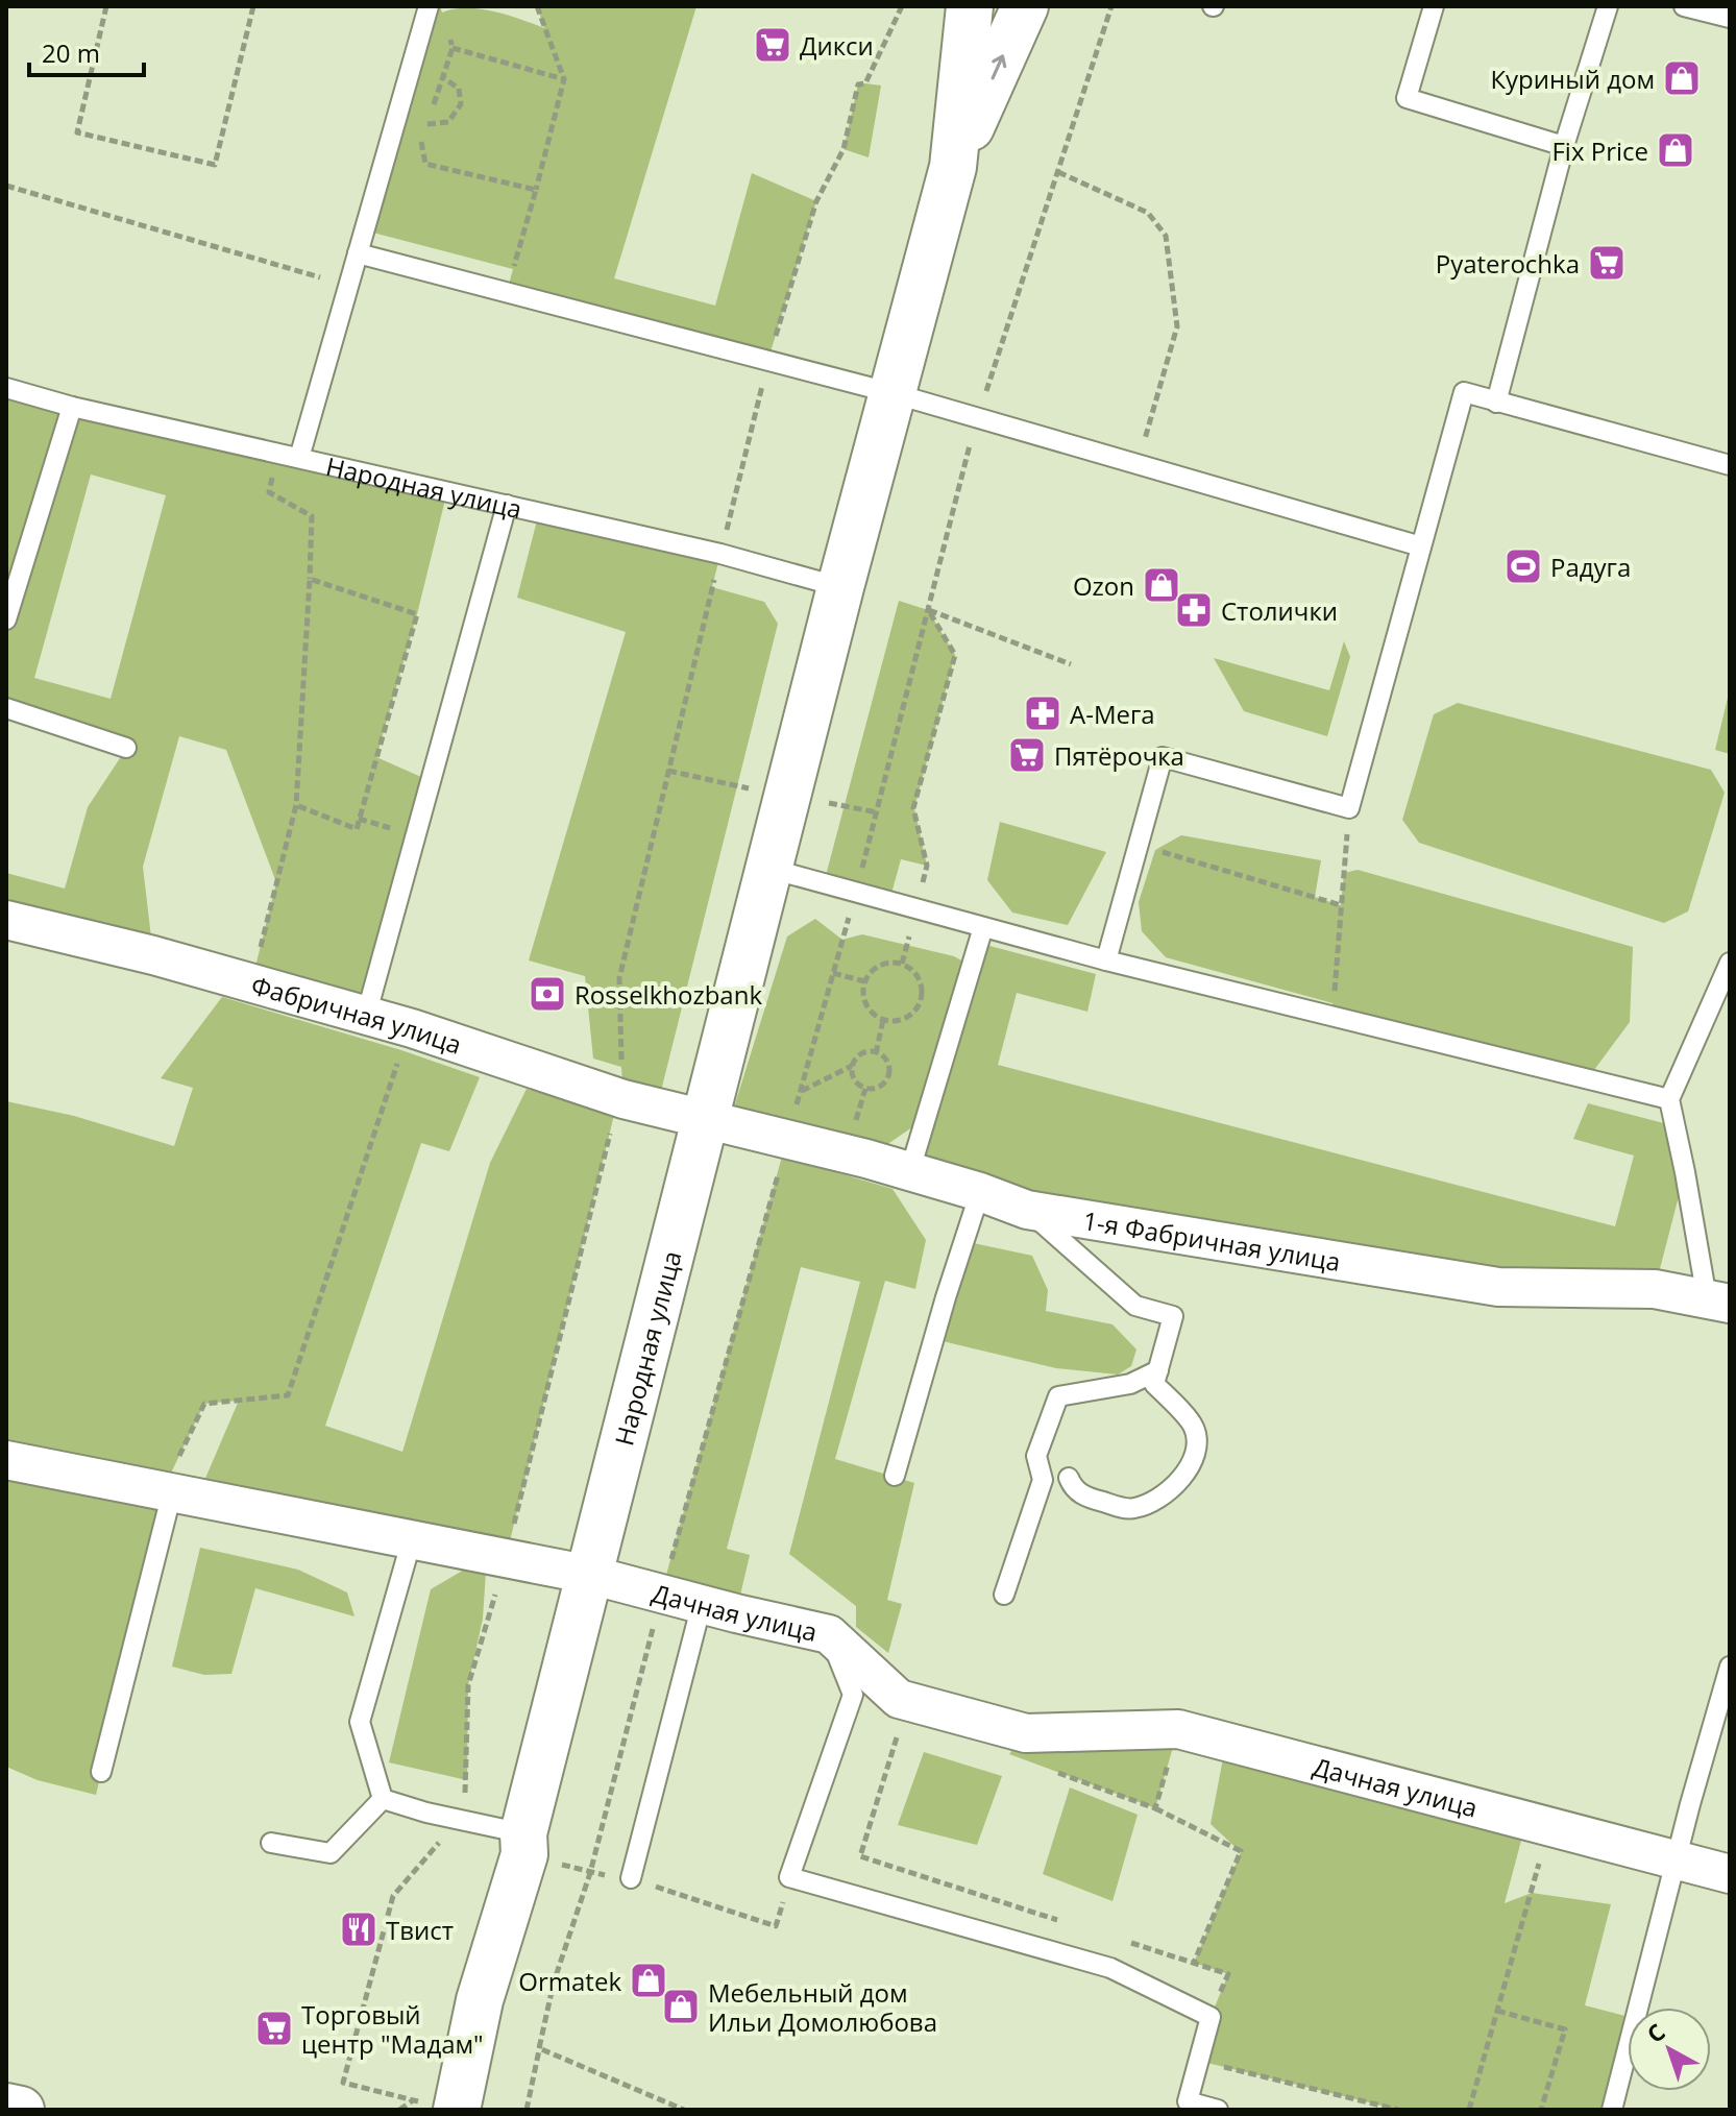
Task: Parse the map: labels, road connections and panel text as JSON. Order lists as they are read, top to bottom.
{
  "streets": {
    "main road": ["Народная улица"],
    "street": ["Фабричная улица", "1-я Фабричная улица", "Дачная улица"]
  },
  "crossings": [
    ["Народная улица", "Фабричная улица"],
    ["Народная улица", "1-я Фабричная улица"],
    ["Народная улица", "Дачная улица"],
    ["Фабричная улица", "1-я Фабричная улица"]
  ],
  "places": {
    "supermarket": [
      "Дикси",
      "Pyaterochka",
      "Пятёрочка",
      "Торговый центр \"Мадам\""
    ],
    "shop": [
      "Куриный дом",
      "Fix Price",
      "Ozon",
      "Ormatek",
      "Мебельный дом Ильи Домолюбова"
    ],
    "sports": ["Радуга"],
    "pharmacy": ["Столички", "А-Мега"],
    "bank": ["Rosselkhozbank"],
    "restaurant": ["Твист"]
  },
  "scale_bar": "20 m",
  "north": "top left"
}
